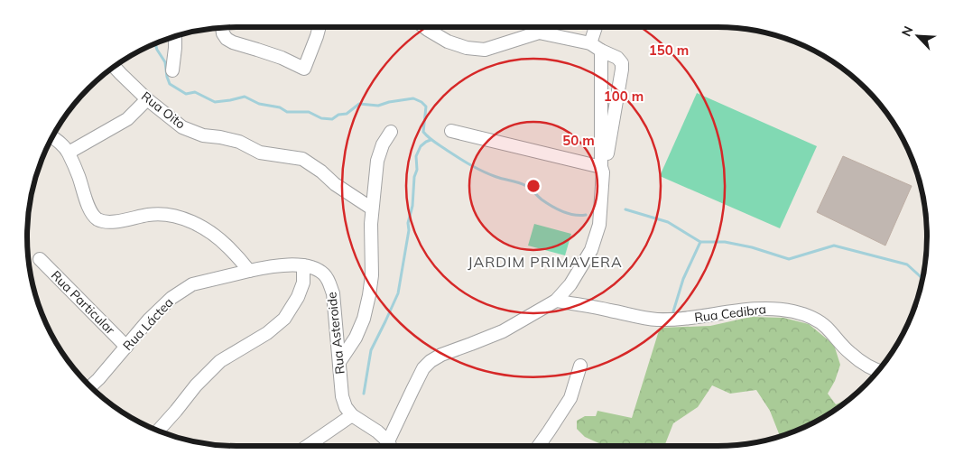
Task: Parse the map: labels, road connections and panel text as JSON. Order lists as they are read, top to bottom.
{
  "streets": {
    "street": [
      "Rua Oito",
      "Rua Particular",
      "Rua Cedibra",
      "Rua Láctea",
      "Rua Asteroide"
    ]
  },
  "crossings": [
    ["Rua Particular", "Rua Láctea"],
    ["Rua Láctea", "Rua Asteroide"]
  ],
  "districts": ["JARDIM PRIMAVERA"],
  "north": "top left",
  "rings": ["150 m", "100 m", "50 m"]
}
